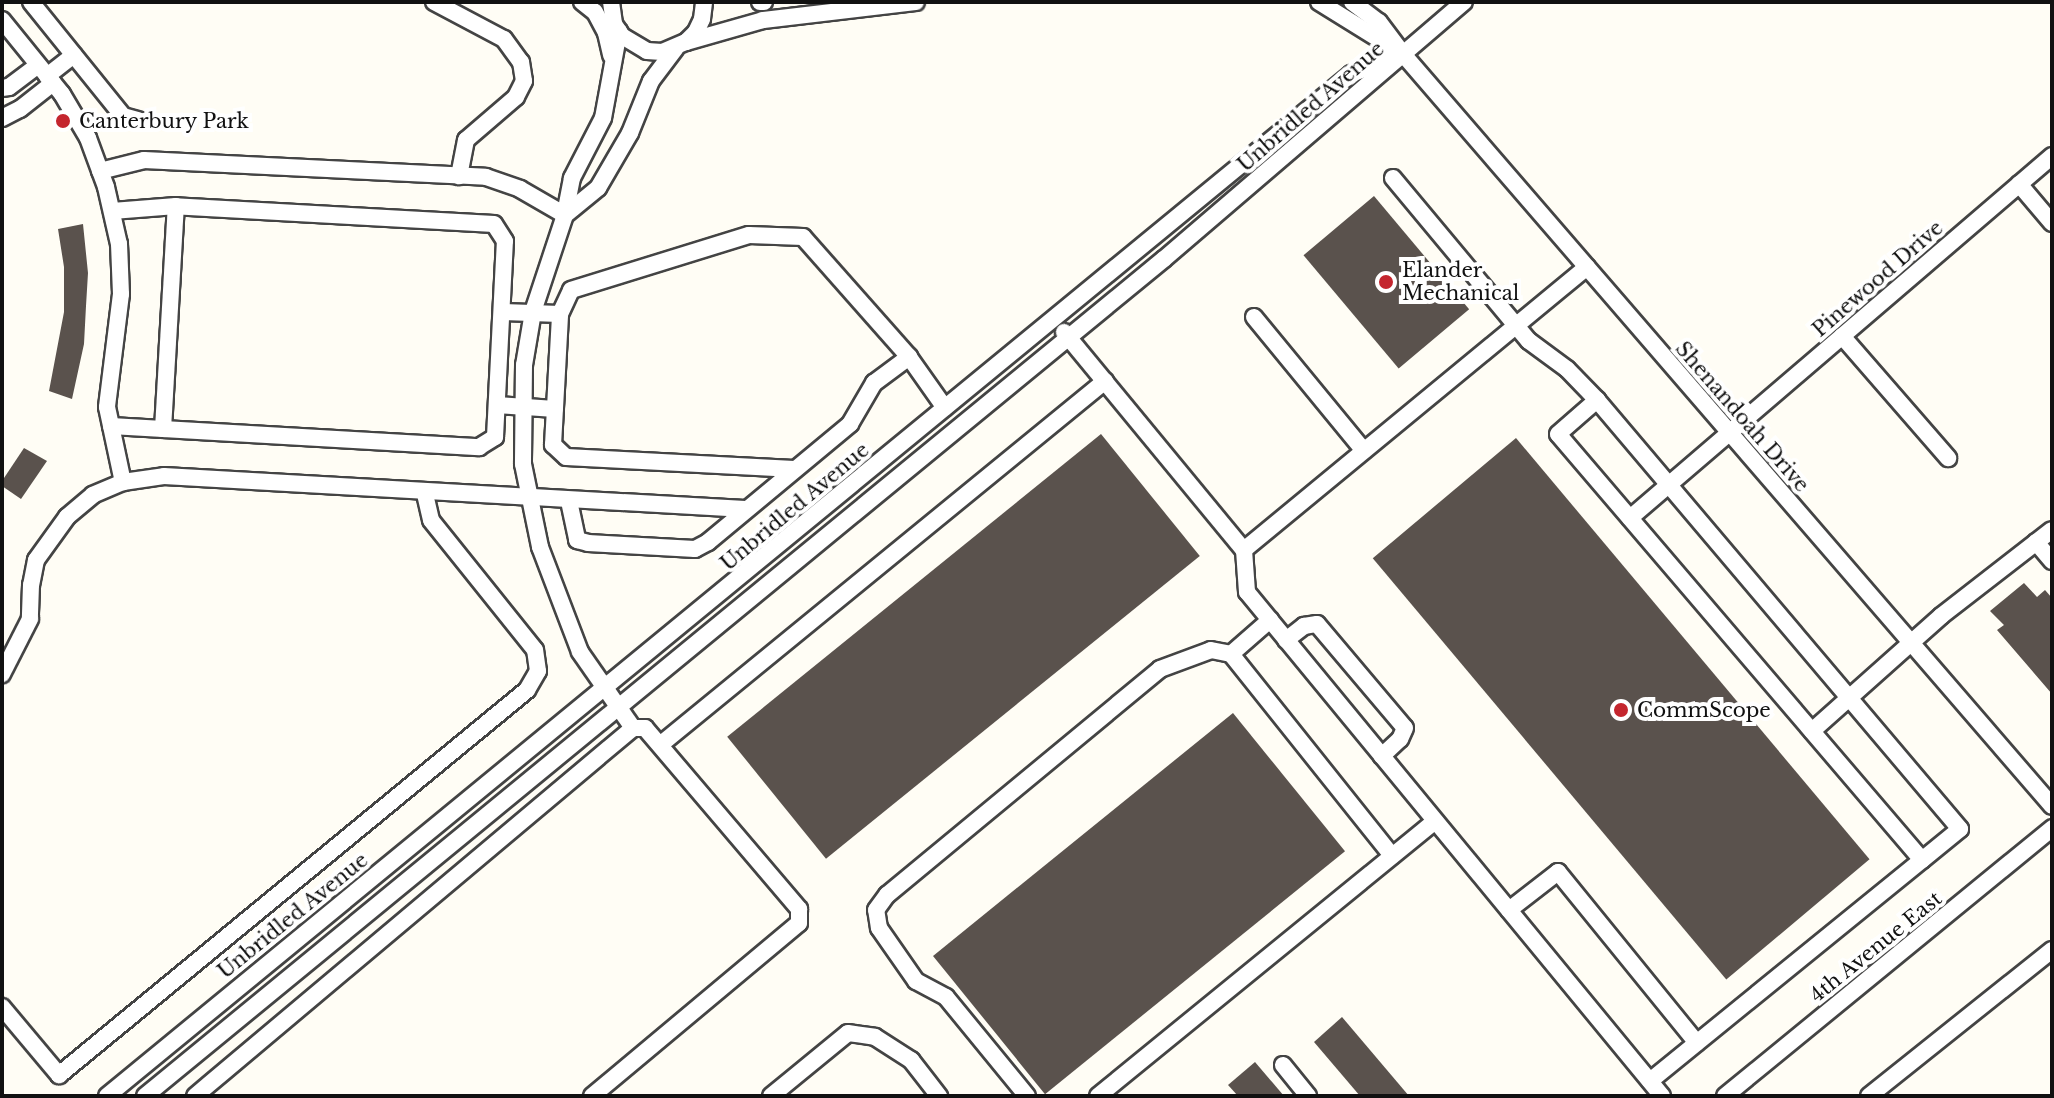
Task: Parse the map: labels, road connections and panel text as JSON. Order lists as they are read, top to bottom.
{
  "streets": {
    "street": [
      "Unbridled Avenue",
      "Pinewood Drive",
      "Shenandoah Drive",
      "4th Avenue East"
    ]
  },
  "crossings": [
    ["Unbridled Avenue", "Shenandoah Drive"],
    ["Pinewood Drive", "Shenandoah Drive"]
  ],
  "places": ["Canterbury Park", "Elander Mechanical", "CommScope"]
}
